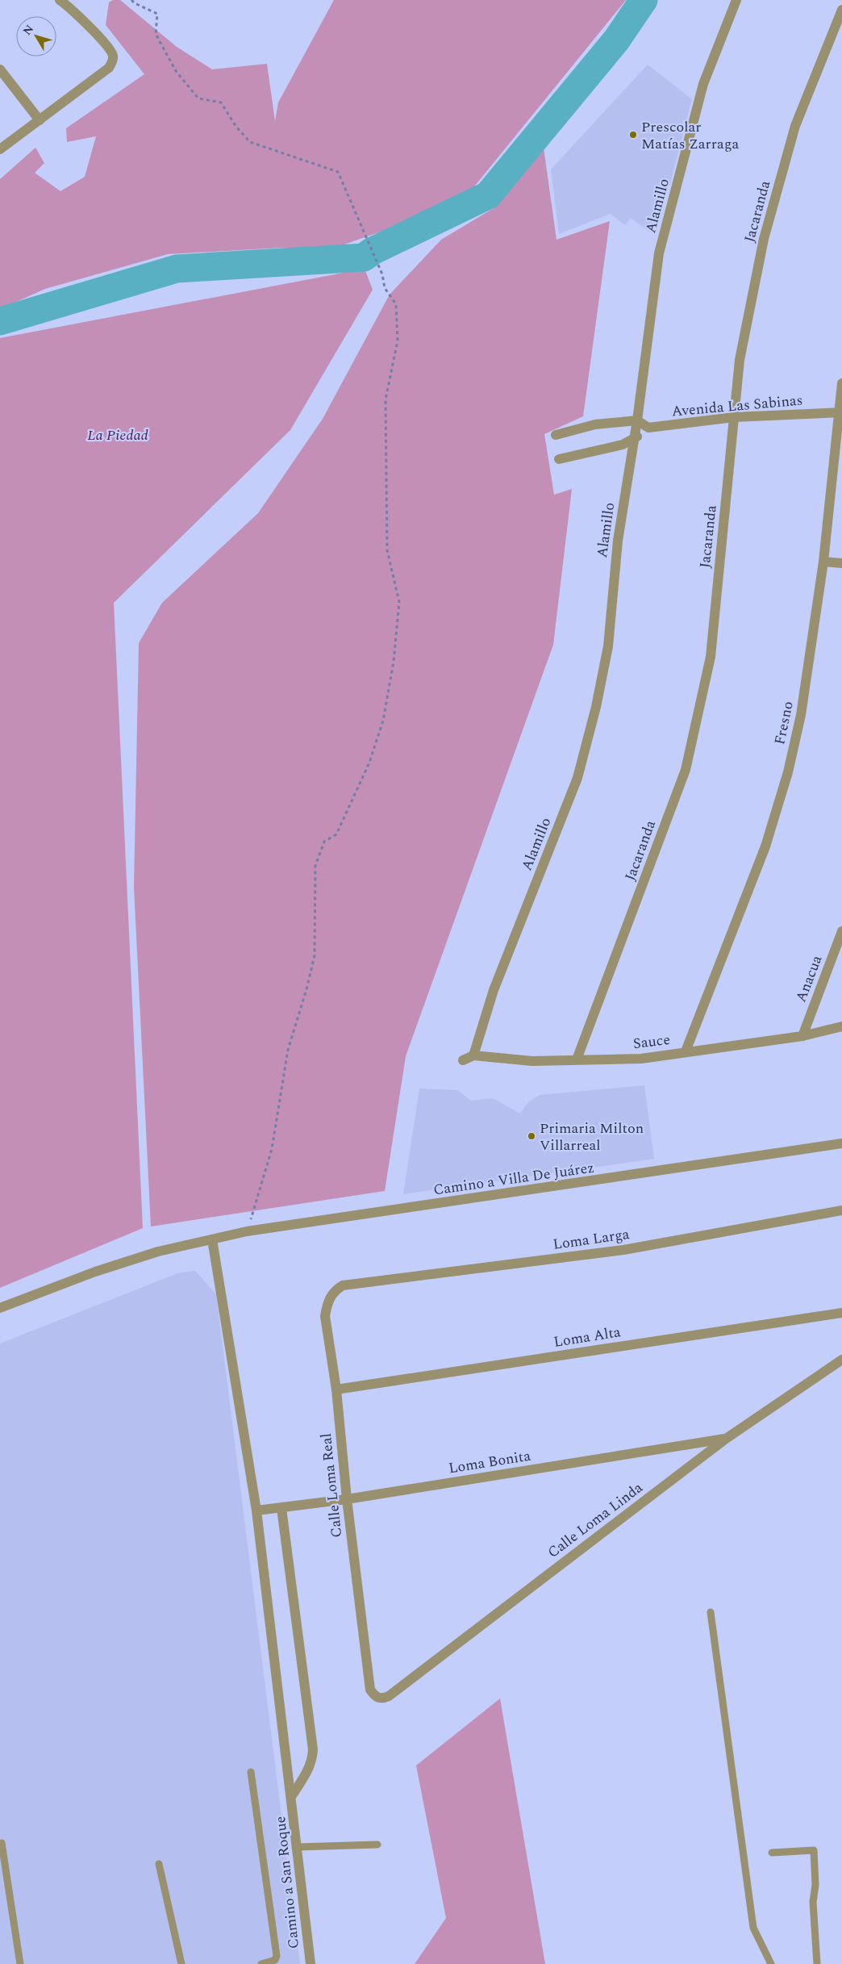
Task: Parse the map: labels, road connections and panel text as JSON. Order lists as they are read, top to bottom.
{
  "streets": {
    "street": [
      "Alamillo",
      "Jacaranda",
      "Avenida Las Sabinas",
      "Fresno",
      "Anacua",
      "Sauce",
      "Camino a Villa De Juárez",
      "Loma Larga",
      "Loma Alta",
      "Loma Bonita",
      "Calle Loma Real",
      "Calle Loma Linda",
      "Camino a San Roque"
    ]
  },
  "crossings": [
    ["Alamillo", "Sauce"],
    ["Jacaranda", "Avenida Las Sabinas"],
    ["Jacaranda", "Sauce"],
    ["Avenida Las Sabinas", "Fresno"],
    ["Fresno", "Sauce"],
    ["Anacua", "Sauce"],
    ["Camino a Villa De Juárez", "Camino a San Roque"],
    ["Loma Larga", "Calle Loma Real"],
    ["Loma Alta", "Calle Loma Real"],
    ["Loma Bonita", "Calle Loma Real"],
    ["Loma Bonita", "Calle Loma Linda"],
    ["Loma Bonita", "Camino a San Roque"],
    ["Calle Loma Real", "Calle Loma Linda"]
  ],
  "parks": ["La Piedad"],
  "places": ["Prescolar Matías Zarraga", "Primaria Milton Villarreal"],
  "north": "top left"
}
